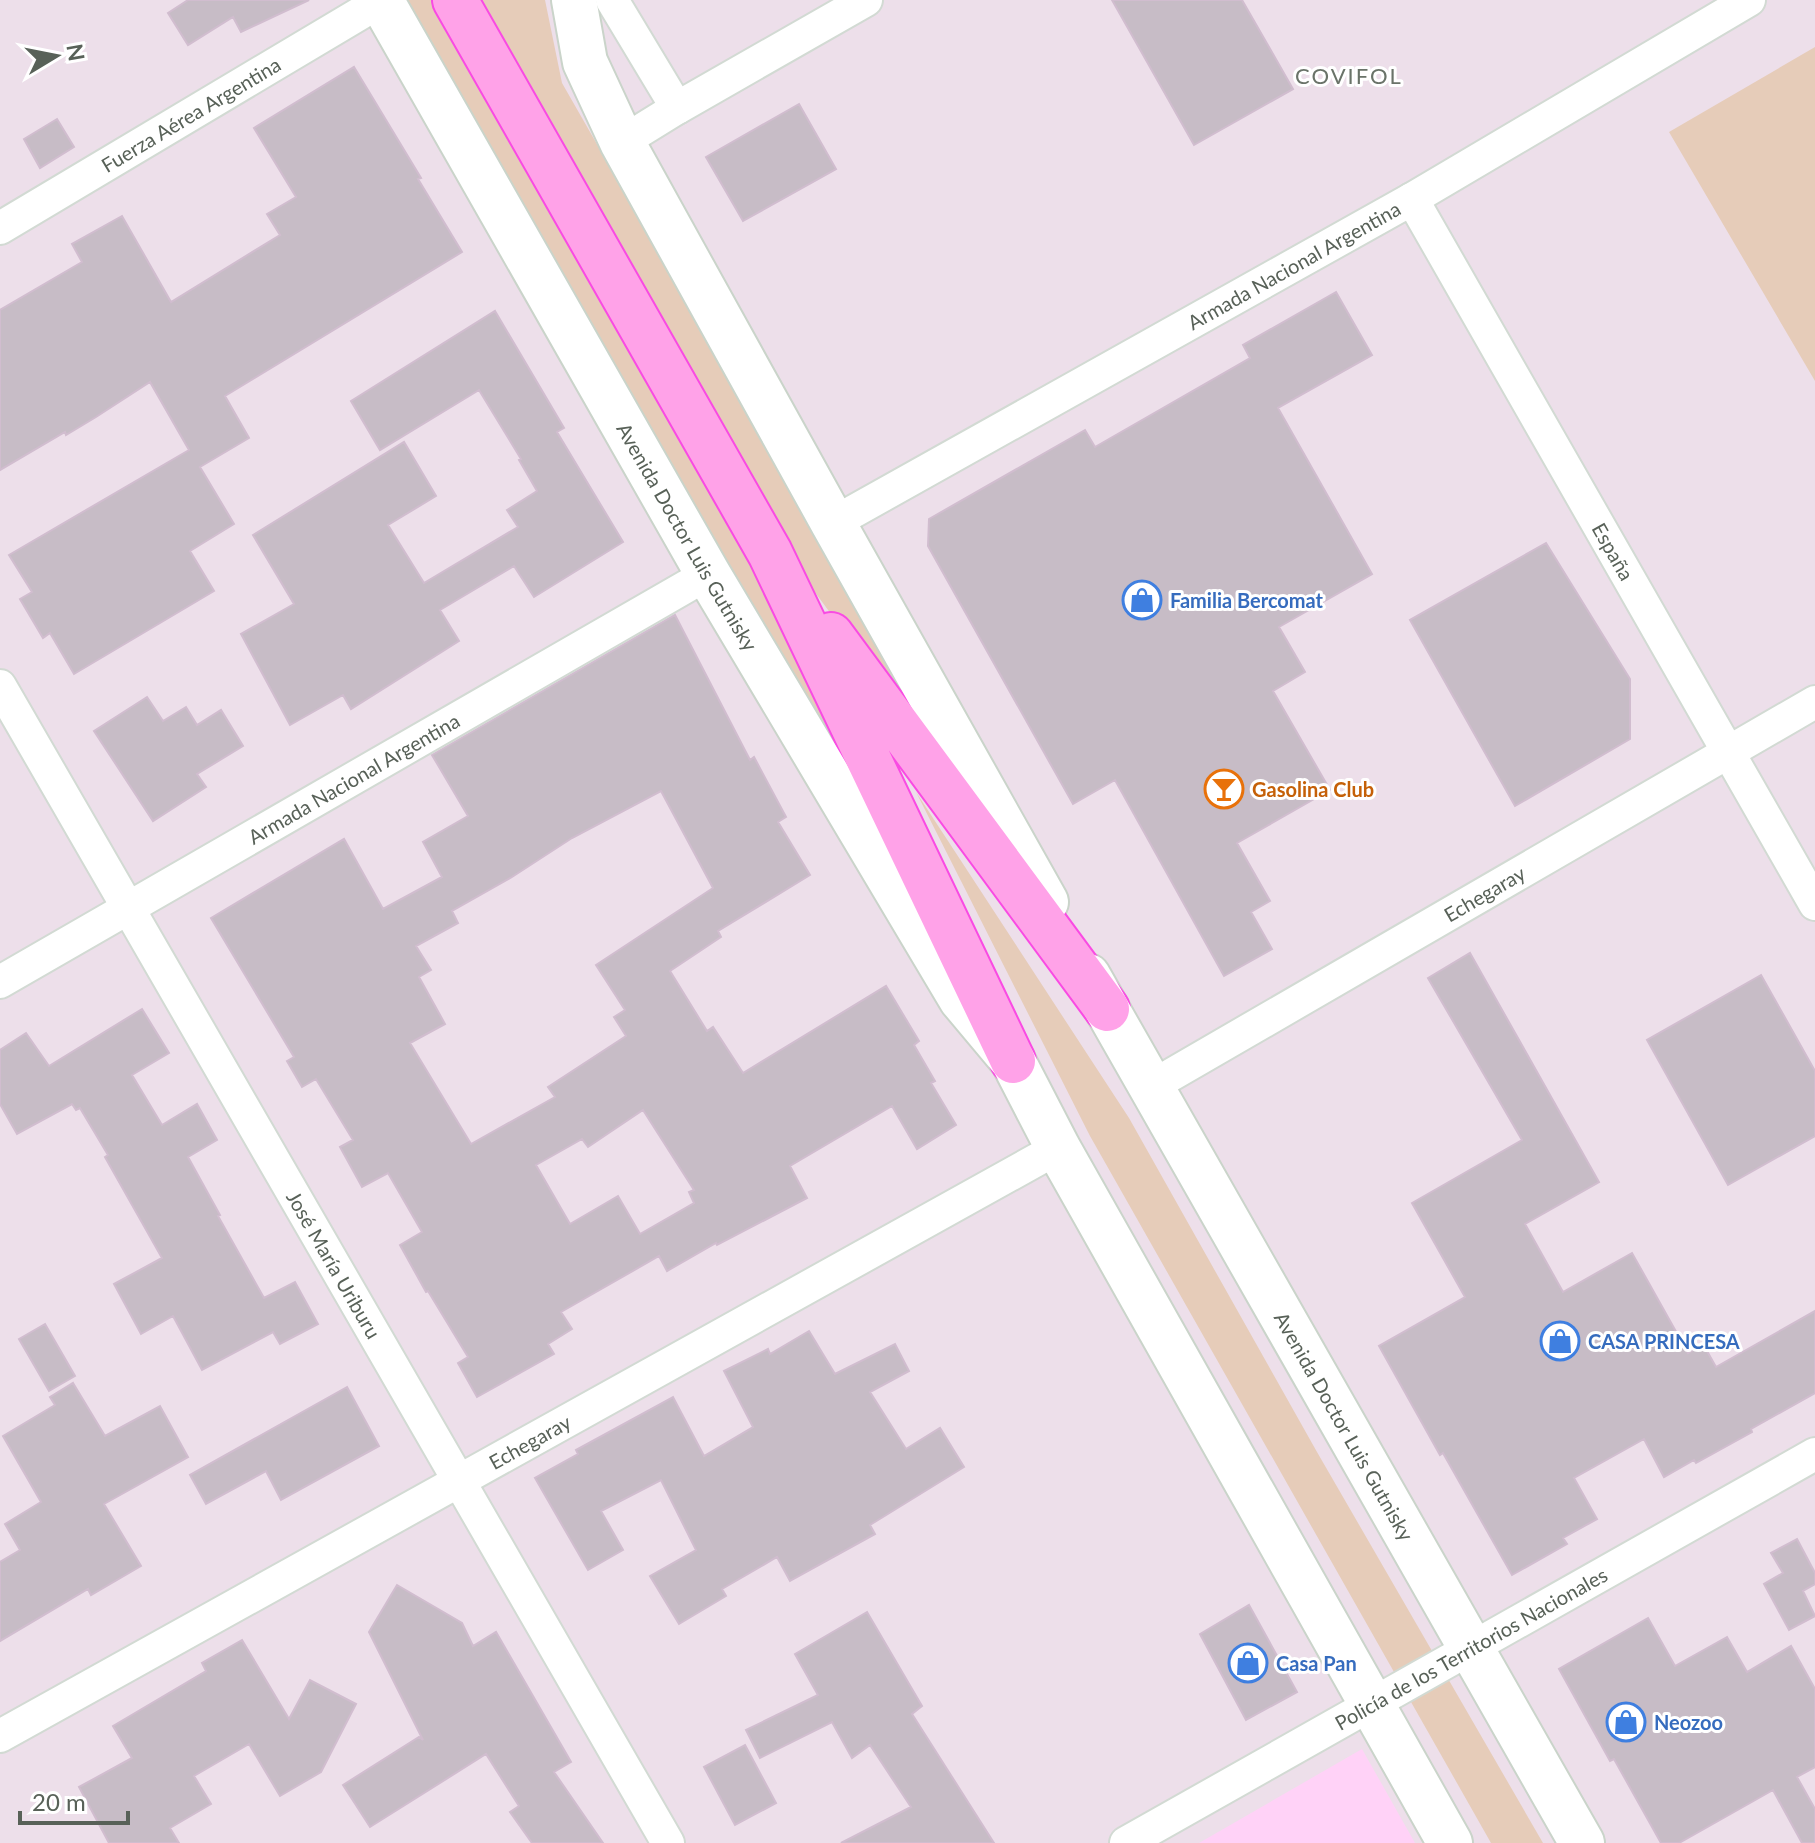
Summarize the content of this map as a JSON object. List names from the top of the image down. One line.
{"streets":{"main road":["Avenida Doctor Luis Gutnisky"],"street":["Fuerza Aérea Argentina","Armada Nacional Argentina","España","Echegaray","José María Uriburu","Policía de los Territorios Nacionales"]},"crossings":[["Fuerza Aérea Argentina","Avenida Doctor Luis Gutnisky"],["Armada Nacional Argentina","Avenida Doctor Luis Gutnisky"],["Armada Nacional Argentina","España"],["Armada Nacional Argentina","José María Uriburu"],["Avenida Doctor Luis Gutnisky","Echegaray"],["Avenida Doctor Luis Gutnisky","Policía de los Territorios Nacionales"],["España","Echegaray"],["Echegaray","José María Uriburu"]],"districts":["COVIFOL"],"places":{"shop":["Familia Bercomat","CASA PRINCESA","Casa Pan","Neozoo"],"bar":["Gasolina Club"]},"scale_bar":"20 m","north":"right"}
